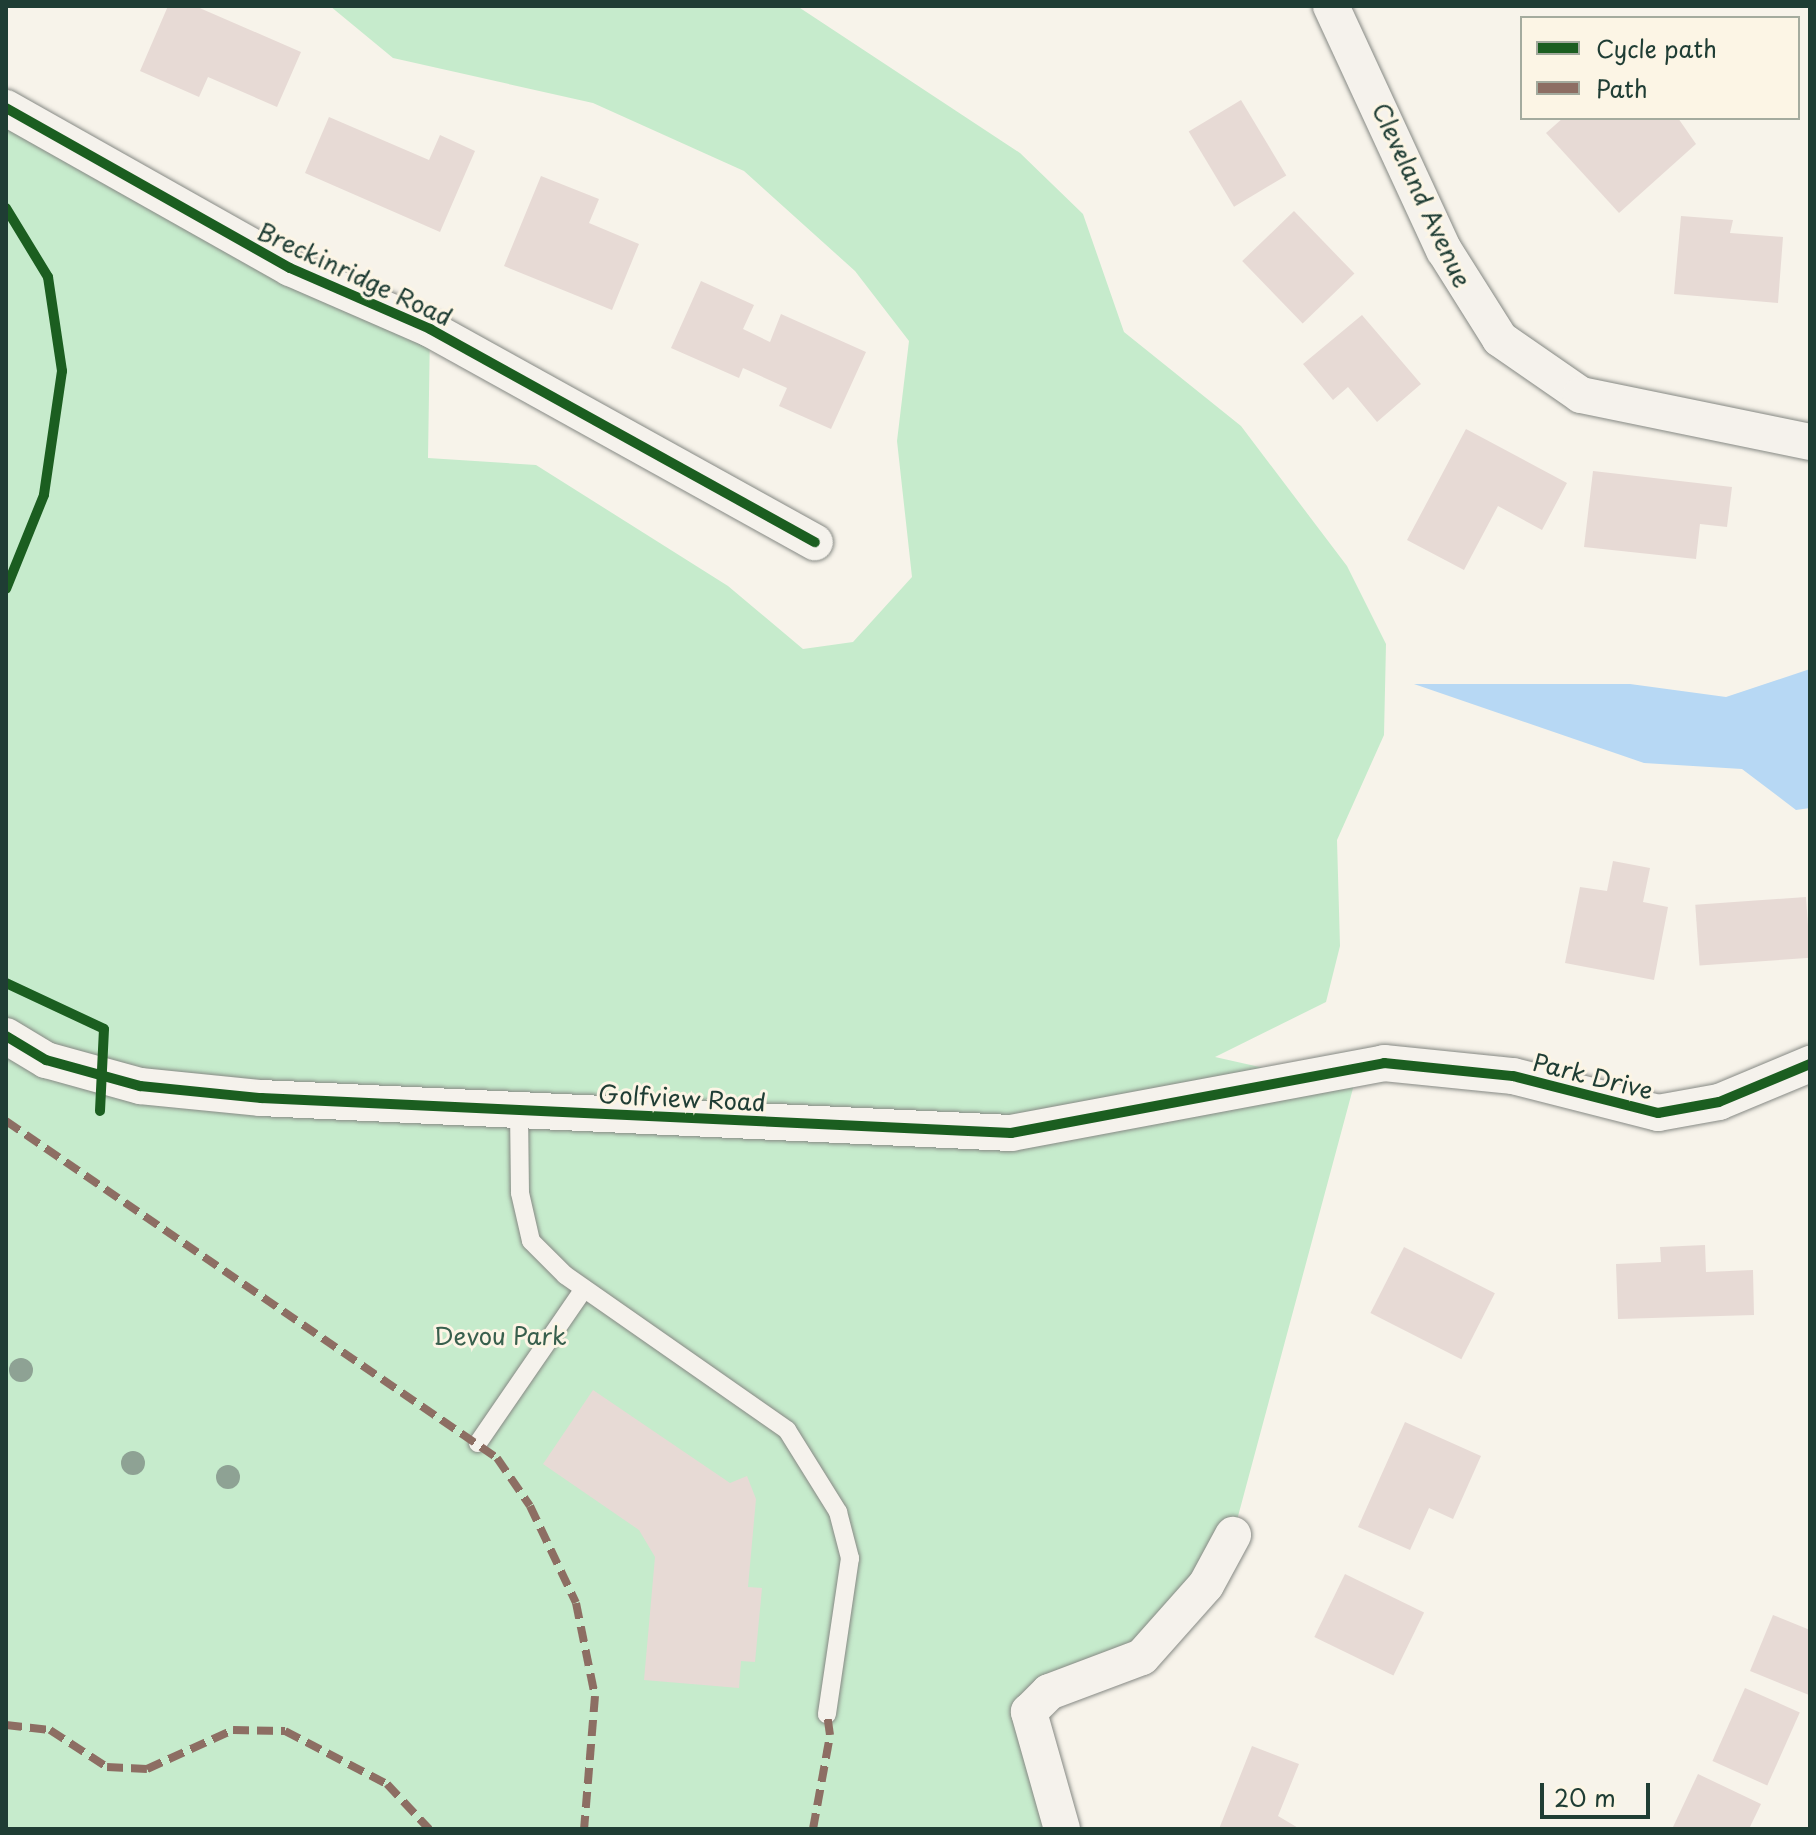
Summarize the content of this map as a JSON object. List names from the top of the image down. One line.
{"streets":{"street":["Cleveland Avenue","Breckinridge Road","Park Drive","Golfview Road"]},"crossings":[["Park Drive","Golfview Road"]],"parks":["Devou Park"],"legend":["Cycle path","Path"],"scale_bar":"20 m"}
